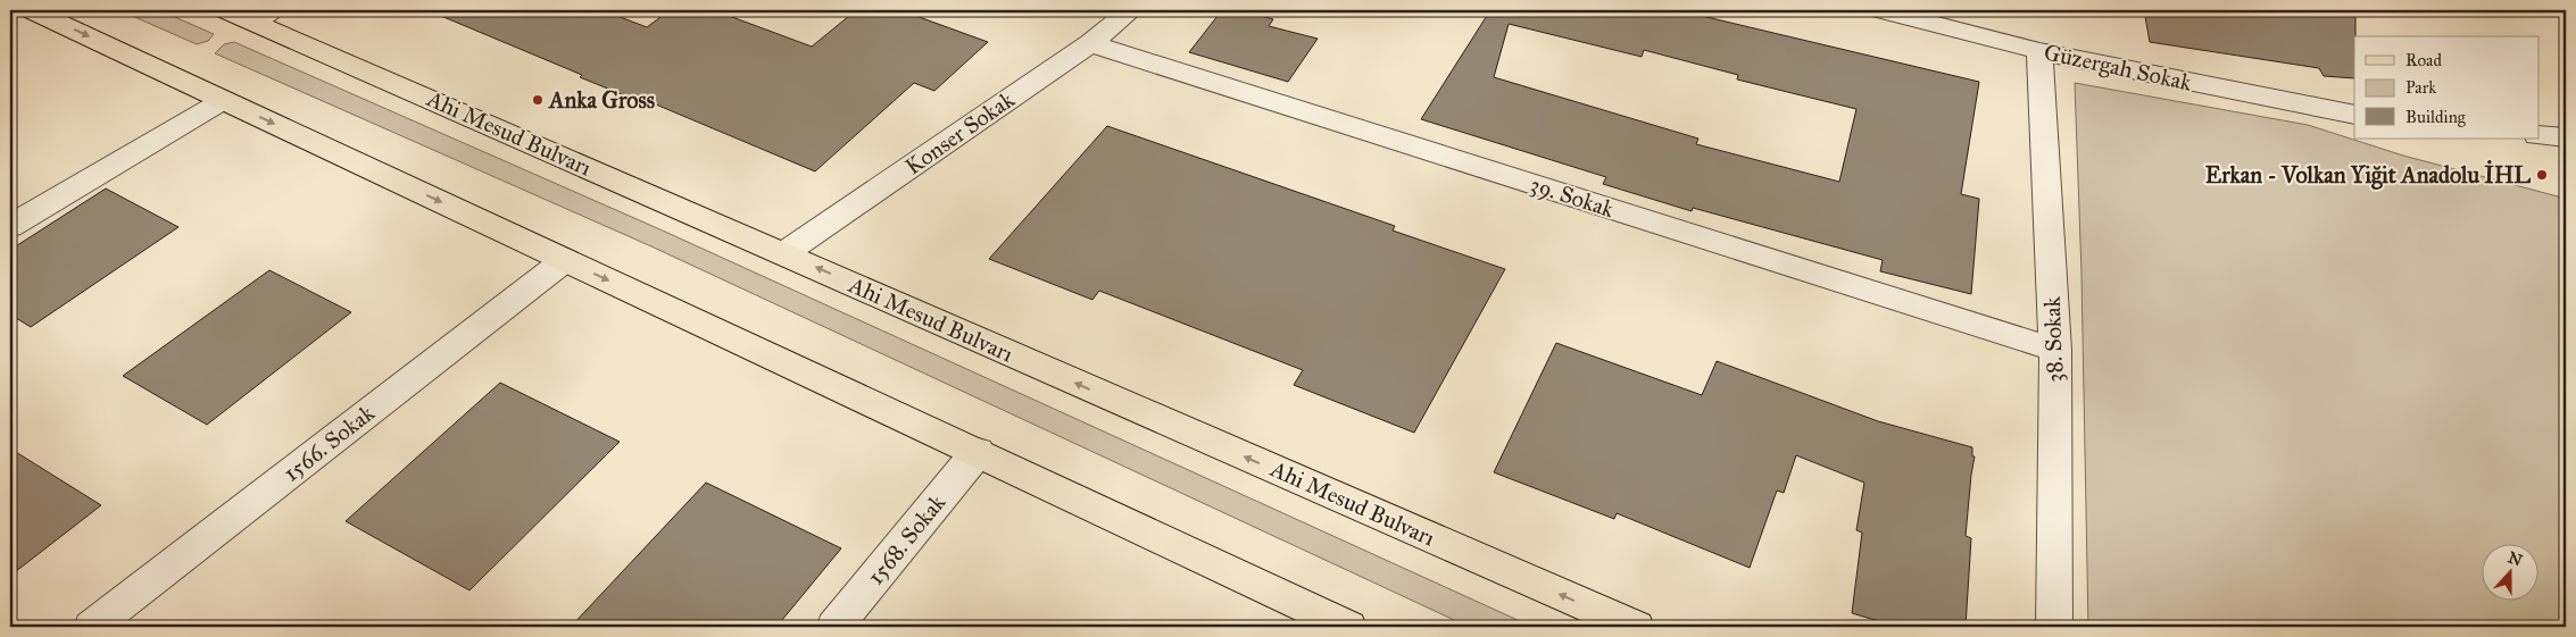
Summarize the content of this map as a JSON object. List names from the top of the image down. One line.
{"streets":{"main road":["Ahi Mesud Bulvarı"],"street":["Güzergah Sokak","Konser Sokak","39. Sokak","38. Sokak","1566. Sokak","1568. Sokak"]},"crossings":[["Güzergah Sokak","38. Sokak"],["Ahi Mesud Bulvarı","Konser Sokak"],["Konser Sokak","39. Sokak"],["39. Sokak","38. Sokak"]],"places":["Anka Gross","Erkan - Volkan Yiğit Anadolu İHL"],"legend":["Road","Park","Building"],"north":"top"}
